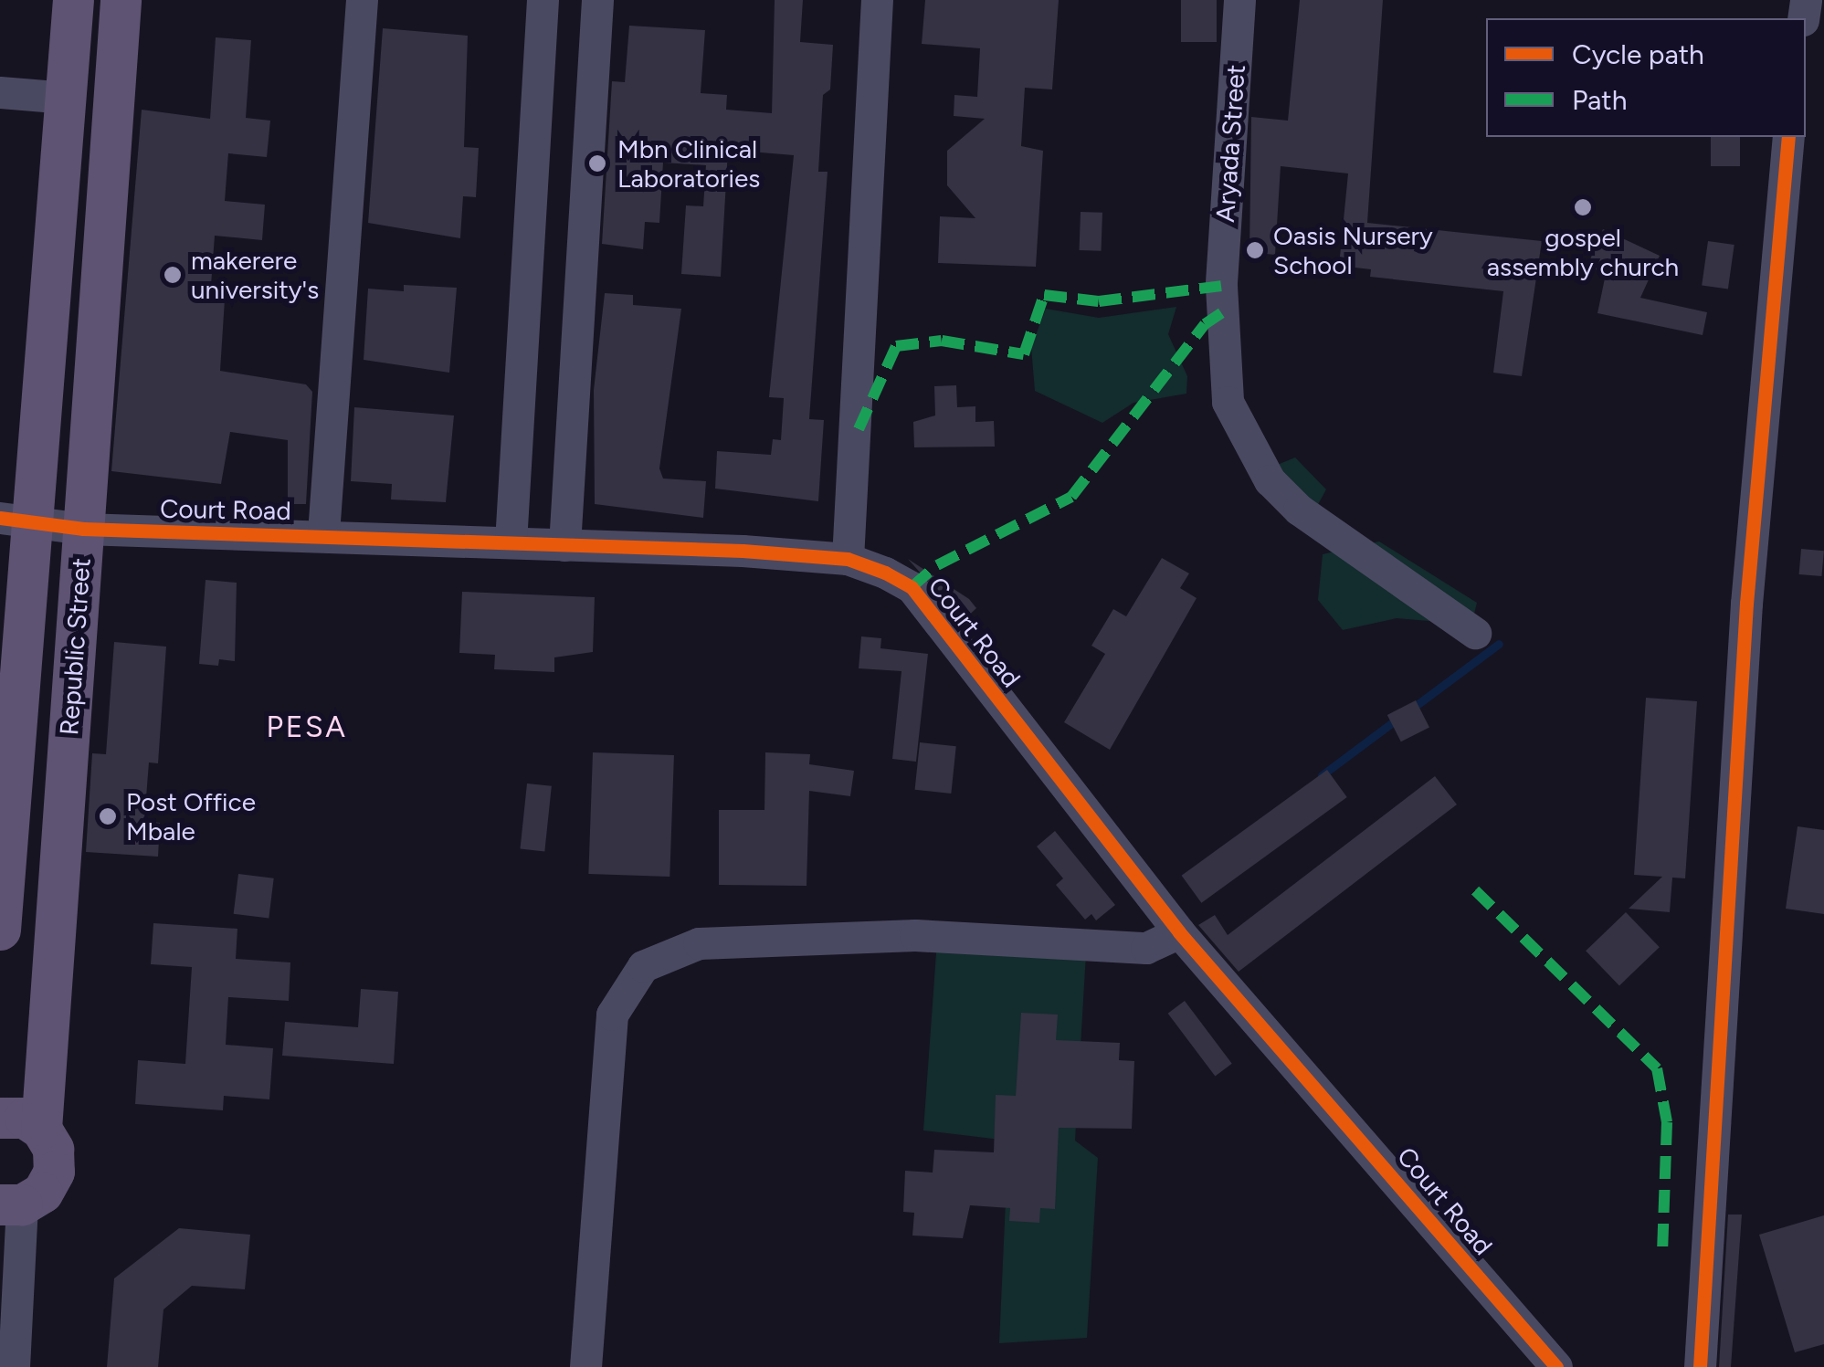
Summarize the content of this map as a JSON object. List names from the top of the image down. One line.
{"streets":{"main road":["Republic Street"],"street":["Aryada Street","Court Road"]},"crossings":[["Court Road","Republic Street"]],"districts":["PESA"],"places":["Mbn Clinical Laboratories","gospel assembly church","Oasis Nursery School","makerere university's","Post Office Mbale"],"legend":["Cycle path","Path"]}
